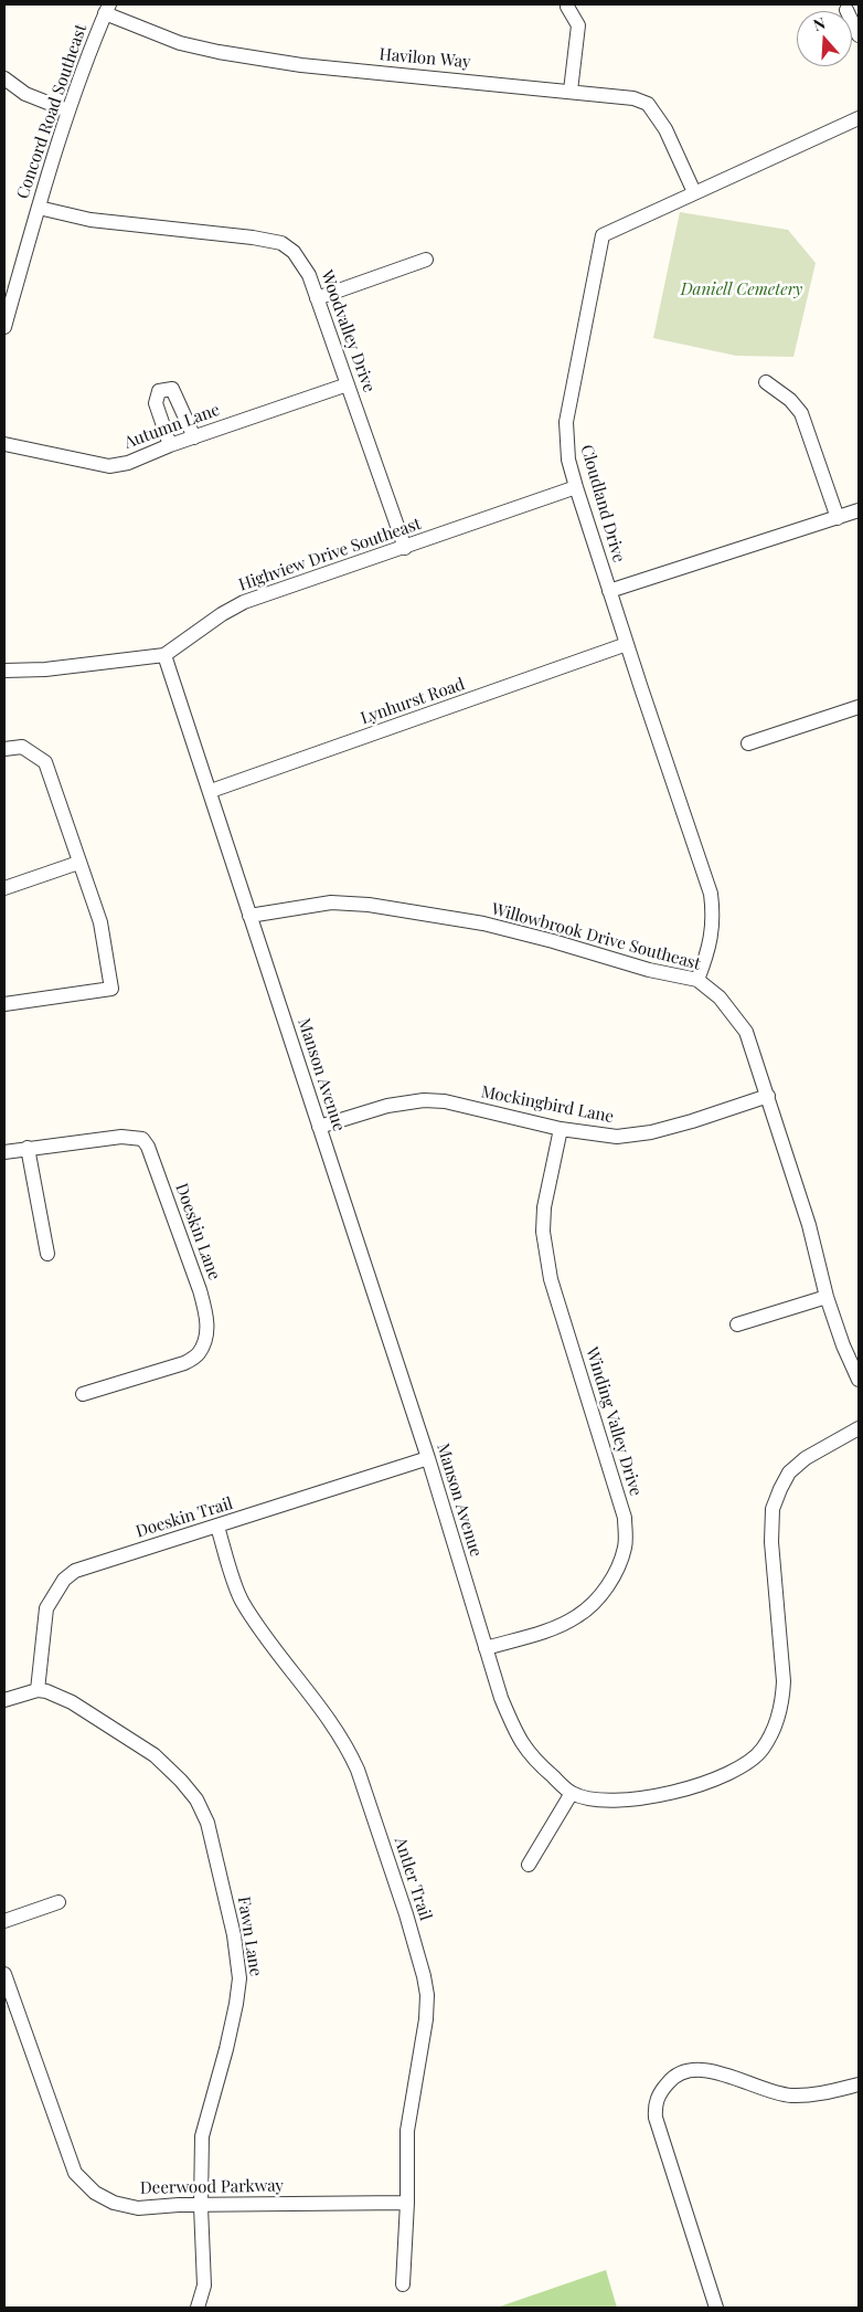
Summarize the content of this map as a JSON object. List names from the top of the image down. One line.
{"streets":{"street":["Havilon Way","Concord Road Southeast","Woodvalley Drive","Autumn Lane","Cloudland Drive","Highview Drive Southeast","Lynhurst Road","Willowbrook Drive Southeast","Manson Avenue","Mockingbird Lane","Doeskin Lane","Winding Valley Drive","Doeskin Trail","Antler Trail","Fawn Lane","Deerwood Parkway"]},"crossings":[["Havilon Way","Concord Road Southeast"],["Havilon Way","Cloudland Drive"],["Concord Road Southeast","Woodvalley Drive"],["Woodvalley Drive","Autumn Lane"],["Woodvalley Drive","Highview Drive Southeast"],["Cloudland Drive","Highview Drive Southeast"],["Cloudland Drive","Lynhurst Road"],["Cloudland Drive","Willowbrook Drive Southeast"],["Highview Drive Southeast","Manson Avenue"],["Lynhurst Road","Manson Avenue"],["Willowbrook Drive Southeast","Manson Avenue"],["Willowbrook Drive Southeast","Mockingbird Lane"],["Manson Avenue","Mockingbird Lane"],["Manson Avenue","Winding Valley Drive"],["Manson Avenue","Doeskin Trail"],["Mockingbird Lane","Winding Valley Drive"],["Doeskin Trail","Antler Trail"],["Doeskin Trail","Fawn Lane"],["Antler Trail","Deerwood Parkway"],["Fawn Lane","Deerwood Parkway"]],"parks":["Daniell Cemetery"],"north":"top"}
